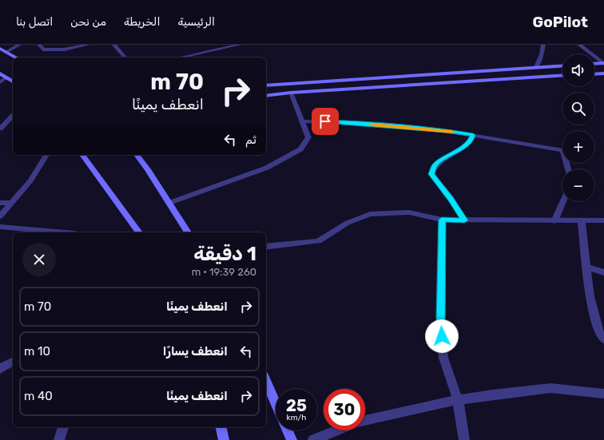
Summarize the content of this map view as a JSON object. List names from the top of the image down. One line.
{"page":{"header":"GoPilot","nav":["الرئيسية","الخريطة","من نحن","اتصل بنا"],"map_buttons":["+","−"],"turn":["70 m","انعطف يمينًا"],"then":"ثم","heading":["1 دقيقة","260 m · 19:39"],"list":[{"name":"انعطف يمينًا","value":"70 m"},{"name":"انعطف يسارًا","value":"10 m"},{"name":"انعطف يمينًا","value":"40 m"}],"speed":"25 km/h","limit":"30"}}
